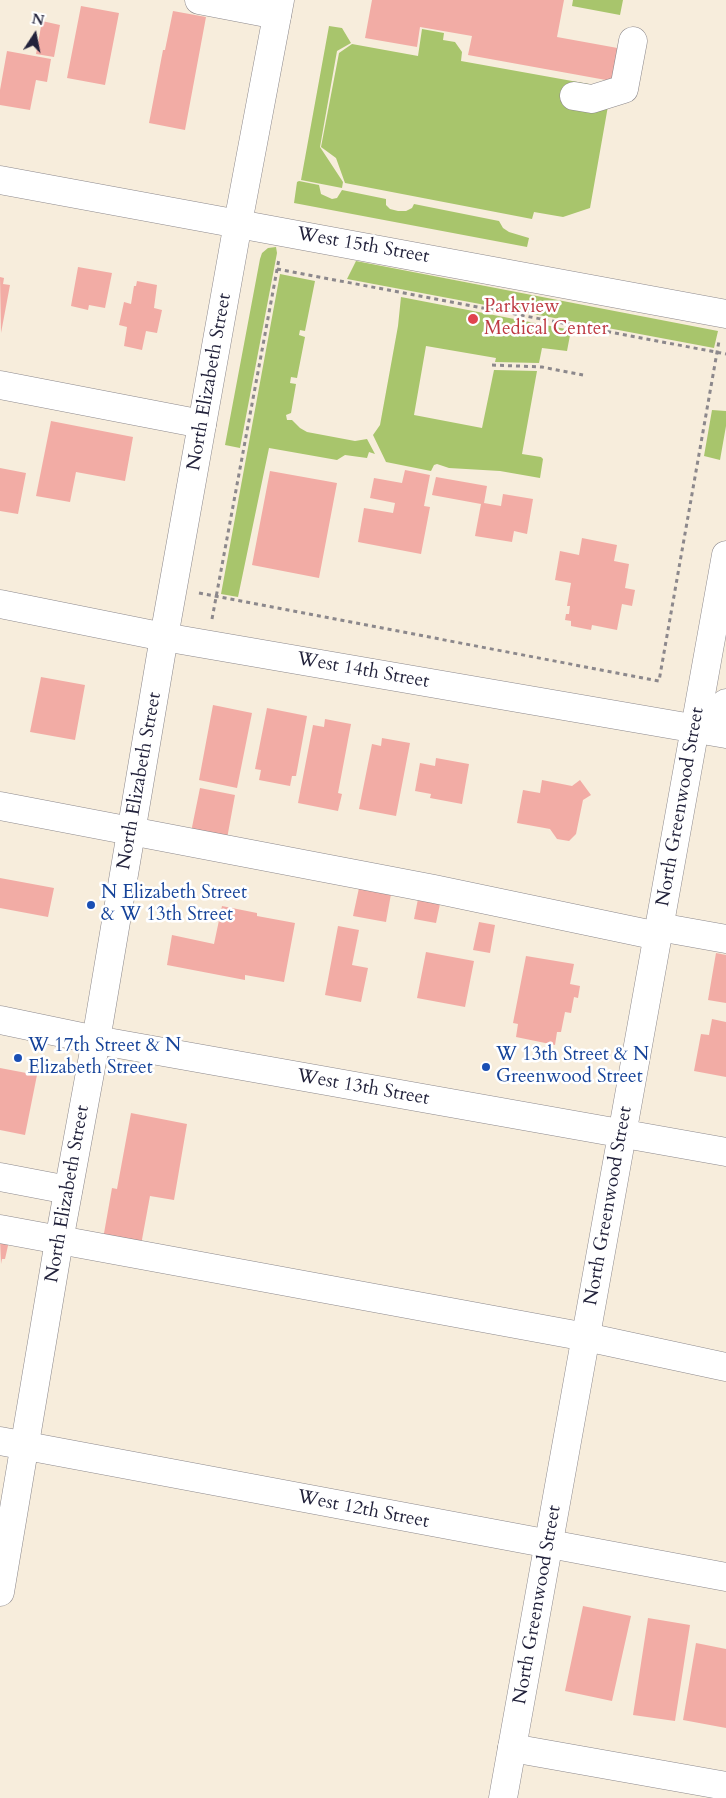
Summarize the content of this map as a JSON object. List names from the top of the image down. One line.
{"streets":{"main road":["West 15th Street","North Elizabeth Street","West 14th Street","North Greenwood Street","West 13th Street","West 12th Street"]},"crossings":[["West 15th Street","North Elizabeth Street"],["North Elizabeth Street","West 14th Street"],["North Elizabeth Street","West 13th Street"],["North Elizabeth Street","West 12th Street"],["West 14th Street","North Greenwood Street"],["North Greenwood Street","West 13th Street"],["North Greenwood Street","West 12th Street"]],"places":["Parkview Medical Center","N Elizabeth Street & W 13th Street","W 17th Street & N Elizabeth Street","W 13th Street & N Greenwood Street"],"north":"top"}
